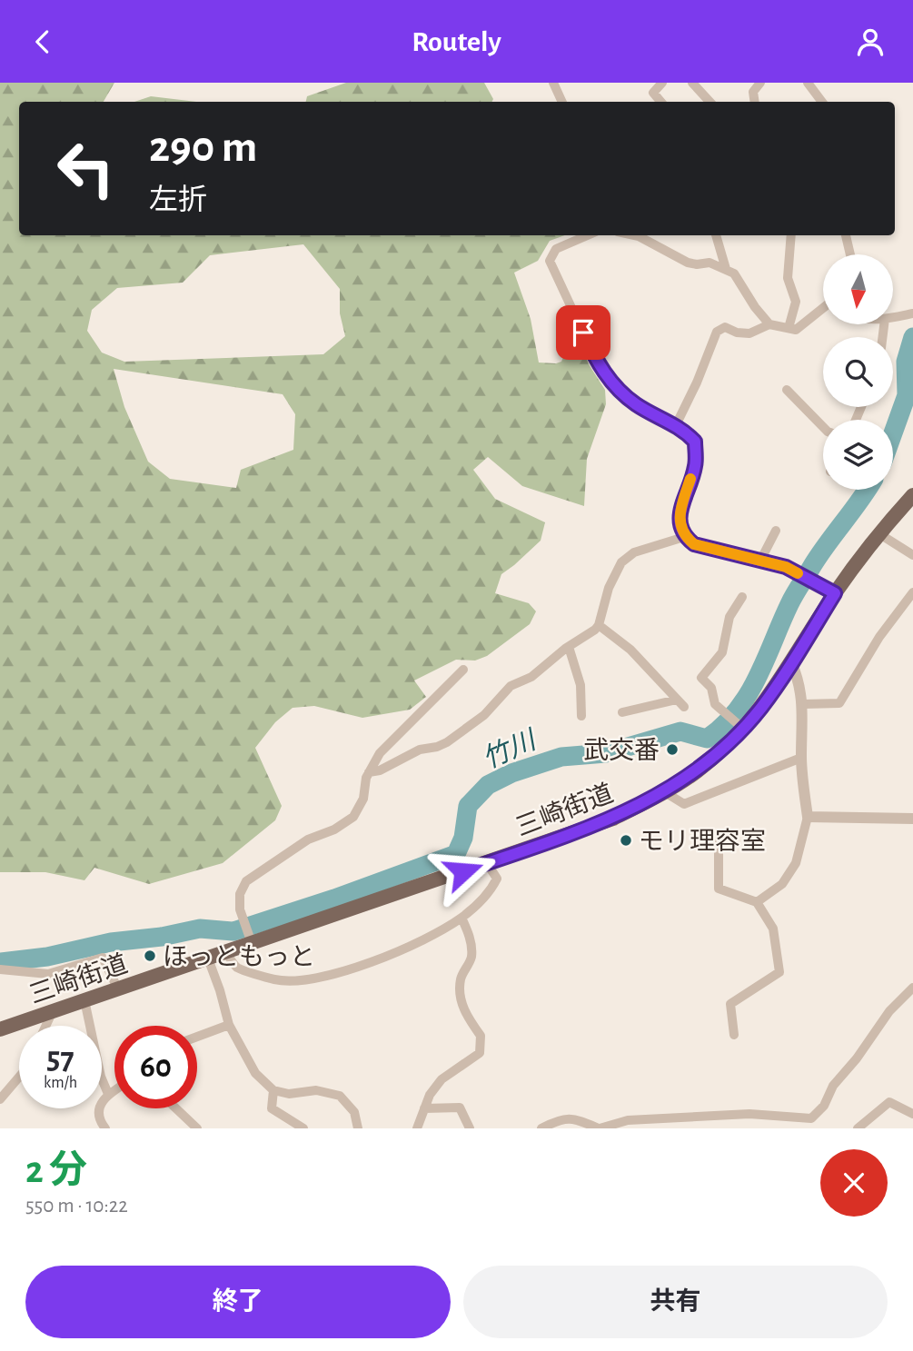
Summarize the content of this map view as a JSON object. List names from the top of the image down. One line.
{"streets":{"main road":["三崎街道"]},"water":["竹川"],"places":["武交番","モリ理容室","ほっともっと"],"north":"bottom","page":{"header":"Routely","turn":["290 m","左折"],"speed":"57 km/h","limit":"60","heading":["2 分","550 m · 10:22"],"buttons":["終了","共有"]}}
